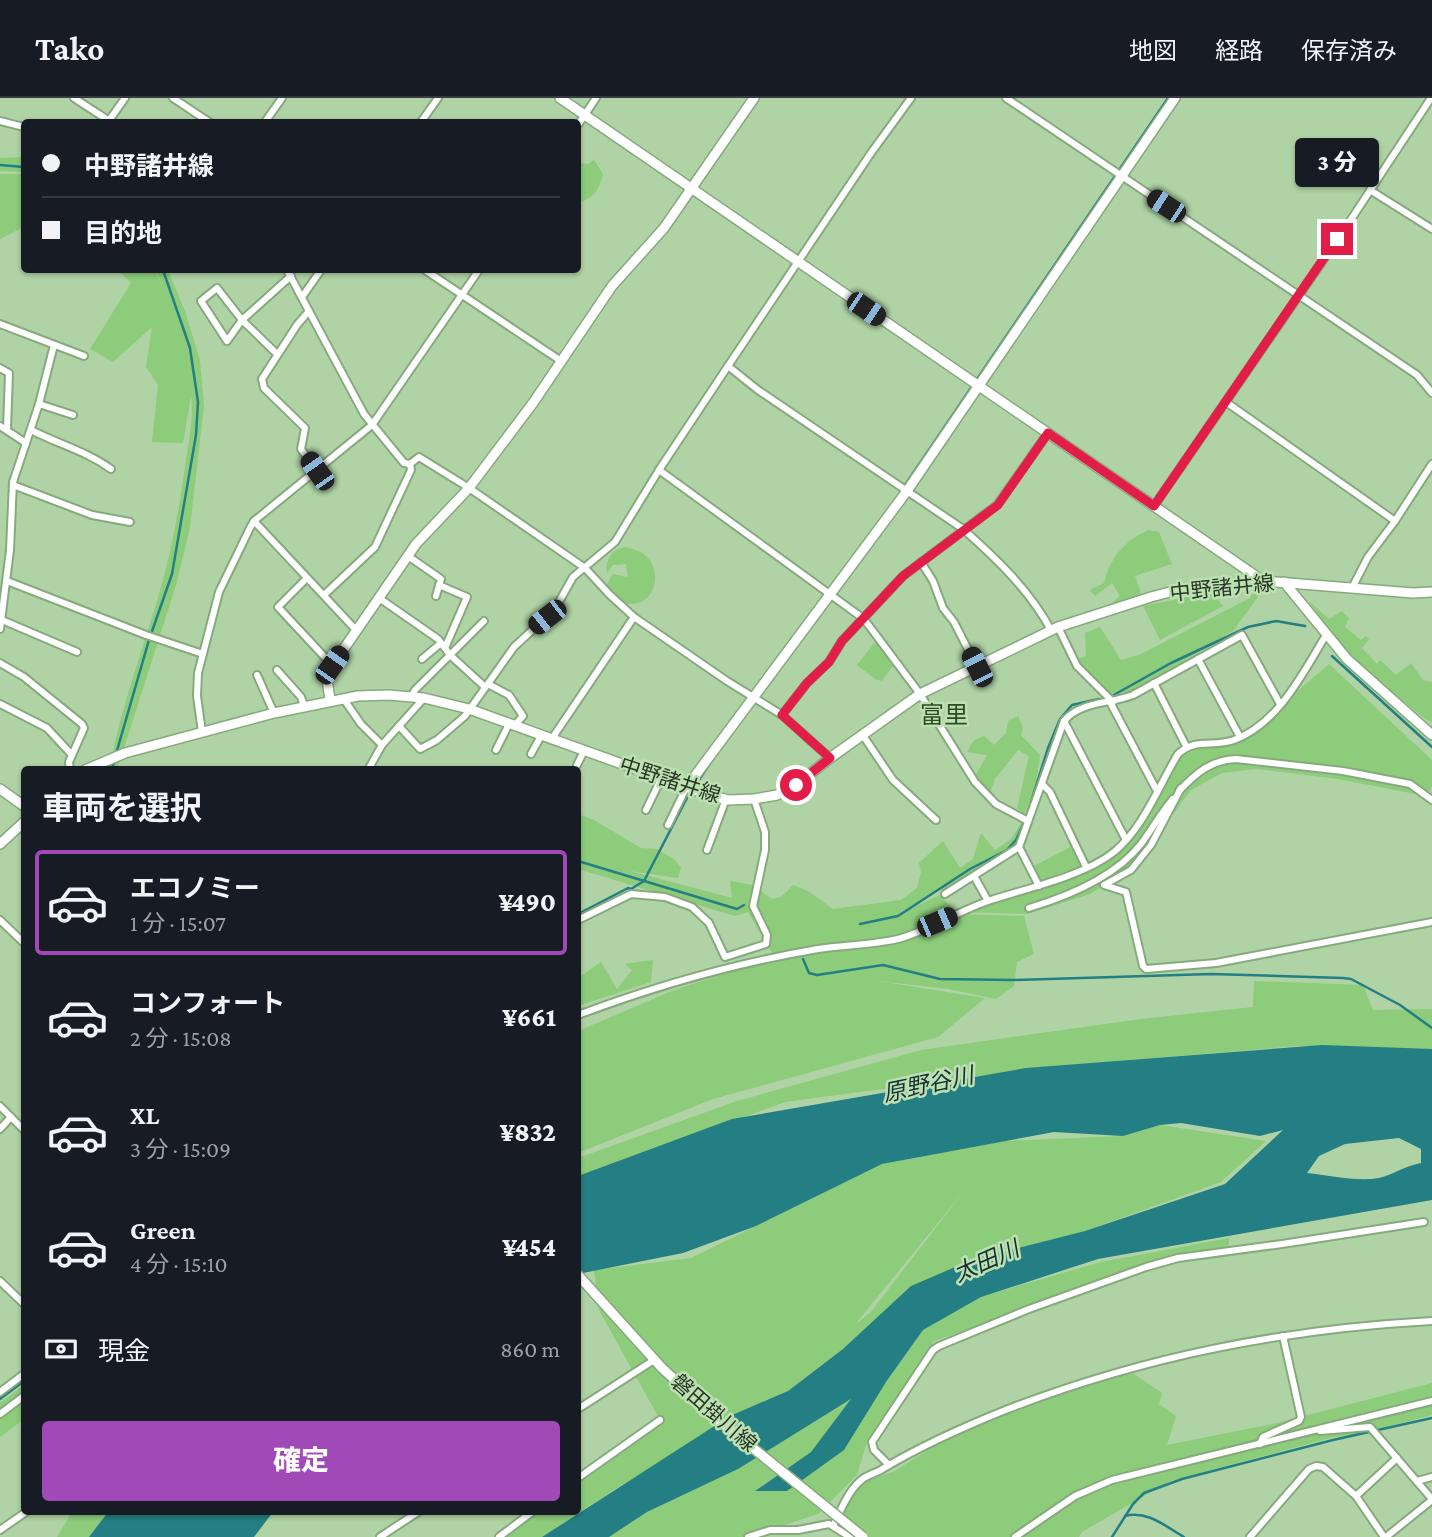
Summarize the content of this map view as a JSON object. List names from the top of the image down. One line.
{"streets":{"street":["中野諸井線","磐田掛川線"]},"districts":["富里"],"water":["原野谷川","太田川"],"page":{"header":"Tako","nav":["地図","経路","保存済み"],"banner":["中野諸井線","目的地"],"bubble":"3 分","heading":"車両を選択","list":[{"name":"エコノミー","note":"1 分 · 15:07","value":"¥490"},{"name":"コンフォート","note":"2 分 · 15:08","value":"¥661"},{"name":"XL","note":"3 分 · 15:09","value":"¥832"},{"name":"Green","note":"4 分 · 15:10","value":"¥454"}],"pay":["現金","860 m"],"buttons":"確定"}}
